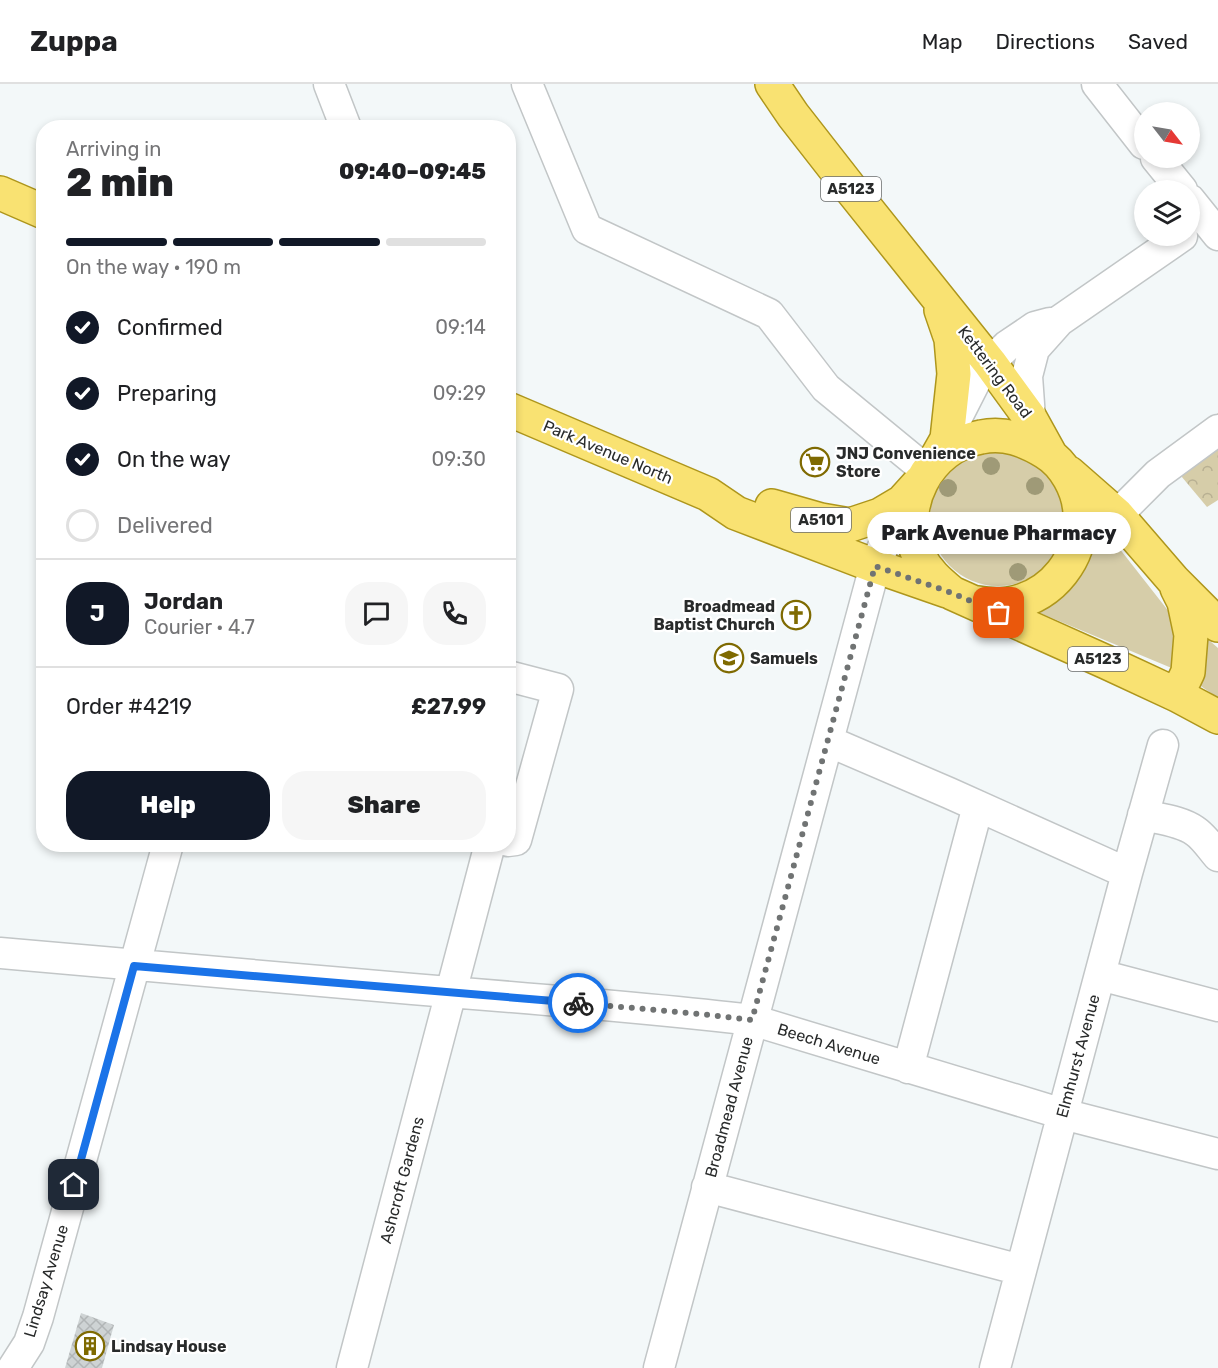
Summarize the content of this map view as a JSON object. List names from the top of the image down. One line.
{"streets":{"main road":["A5123","Kettering Road","Park Avenue North","A5101"],"street":["Beech Avenue","Elmhurst Avenue","Broadmead Avenue","Ashcroft Gardens","Lindsay Avenue"]},"crossings":[["A5123","Kettering Road"],["A5123","Park Avenue North"],["A5123","Broadmead Avenue"],["Kettering Road","Park Avenue North"],["Kettering Road","Broadmead Avenue"],["Park Avenue North","Broadmead Avenue"],["Beech Avenue","Elmhurst Avenue"],["Beech Avenue","Broadmead Avenue"],["Beech Avenue","Ashcroft Gardens"],["Beech Avenue","Lindsay Avenue"]],"places":{"supermarket":["JNJ Convenience Store"],"other":["Park Avenue Pharmacy"],"church":["Broadmead Baptist Church"],"school or university":["Samuels"],"building":["Lindsay House"]},"north":"bottom right","page":{"header":"Zuppa","nav":["Map","Directions","Saved"],"heading":["2 min","Arriving in","09:40–09:45"],"panel":["Jordan","Courier · 4.7","Order #4219","£27.99"],"bar":"On the way · 190 m","list":[["Confirmed","09:14"],["Preparing","09:29"],["On the way","09:30"],"Delivered"],"bubble":"Park Avenue Pharmacy","round":"J","buttons":["Help","Share"]}}
